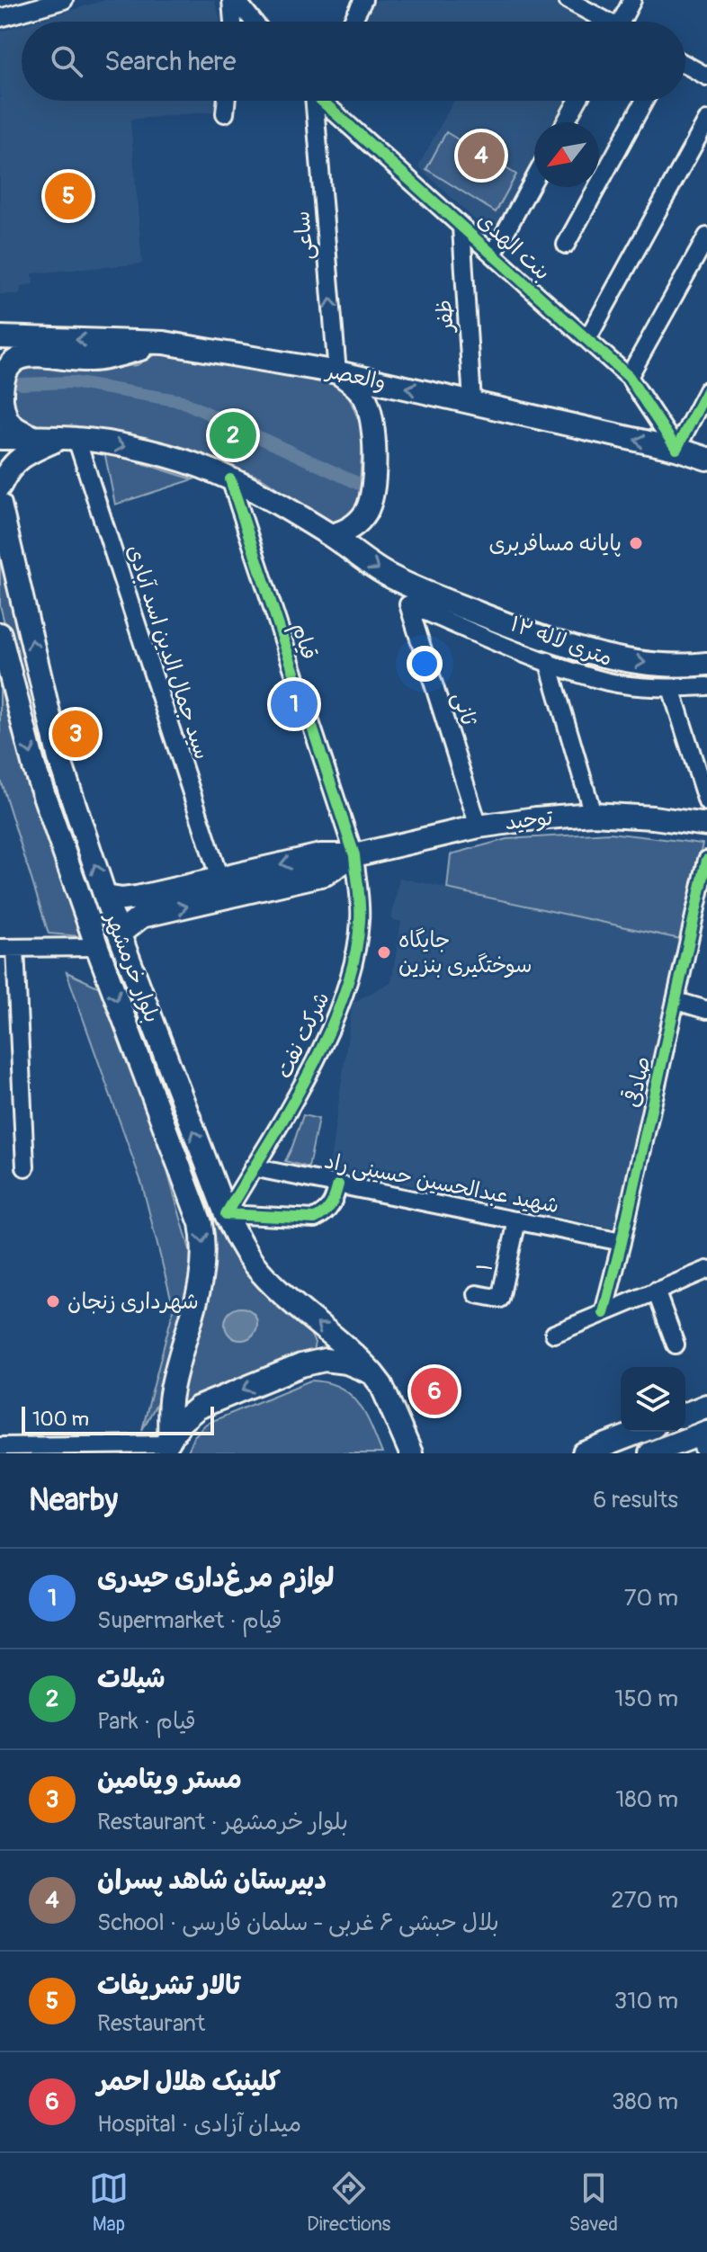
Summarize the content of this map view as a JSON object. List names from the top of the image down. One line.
{"streets":{"main road":["والعصر","توحید","بلوار خرمشهر"],"street":["ساعی","بنت الهدی","ظفر","قیام","۱۲ متری لاله","سید جمال الدین اسد آبادی","ثانی","شرکت نفت","صادقی","شهید عبدالحسین حسینی راد","۱"]},"crossings":[["ساعی","والعصر"],["بنت الهدی","ظفر"],["بنت الهدی","والعصر"],["ظفر","والعصر"],["قیام","توحید"],["قیام","شرکت نفت"],["۱۲ متری لاله","ثانی"],["سید جمال الدین اسد آبادی","توحید"],["ثانی","توحید"],["توحید","بلوار خرمشهر"],["توحید","شرکت نفت"],["بلوار خرمشهر","شرکت نفت"],["شرکت نفت","شهید عبدالحسین حسینی راد"],["صادقی","شهید عبدالحسین حسینی راد"],["شهید عبدالحسین حسینی راد","۱"]],"one_way":["ساعی"],"places":["پایانه مسافربری","جایگاه سوختگیرى بنزین","شهرداری زنجان"],"scale_bar":"100 m","north":"bottom left","page":{"search":"Search here","pins":["4","5","2","1","3","6"],"scale":"100 m","heading":["Nearby","6 results"],"list":[{"mark":"1","name":"لوازم مرغ‌داری حیدری","note":"Supermarket · قیام","value":"70 m"},{"mark":"2","name":"شیلات","note":"Park · قیام","value":"150 m"},{"mark":"3","name":"مستر ویتامین","note":"Restaurant · بلوار خرمشهر","value":"180 m"},{"mark":"4","name":"دبیرستان شاهد پسران","note":"School · بلال حبشی ۶ غربی - سلمان فارسی","value":"270 m"},{"mark":"5","name":"تالار تشریفات","note":"Restaurant","value":"310 m"},{"mark":"6","name":"کلینیک هلال احمر","note":"Hospital · میدان آزادی","value":"380 m"}],"nav":["Map","Directions","Saved"]}}
